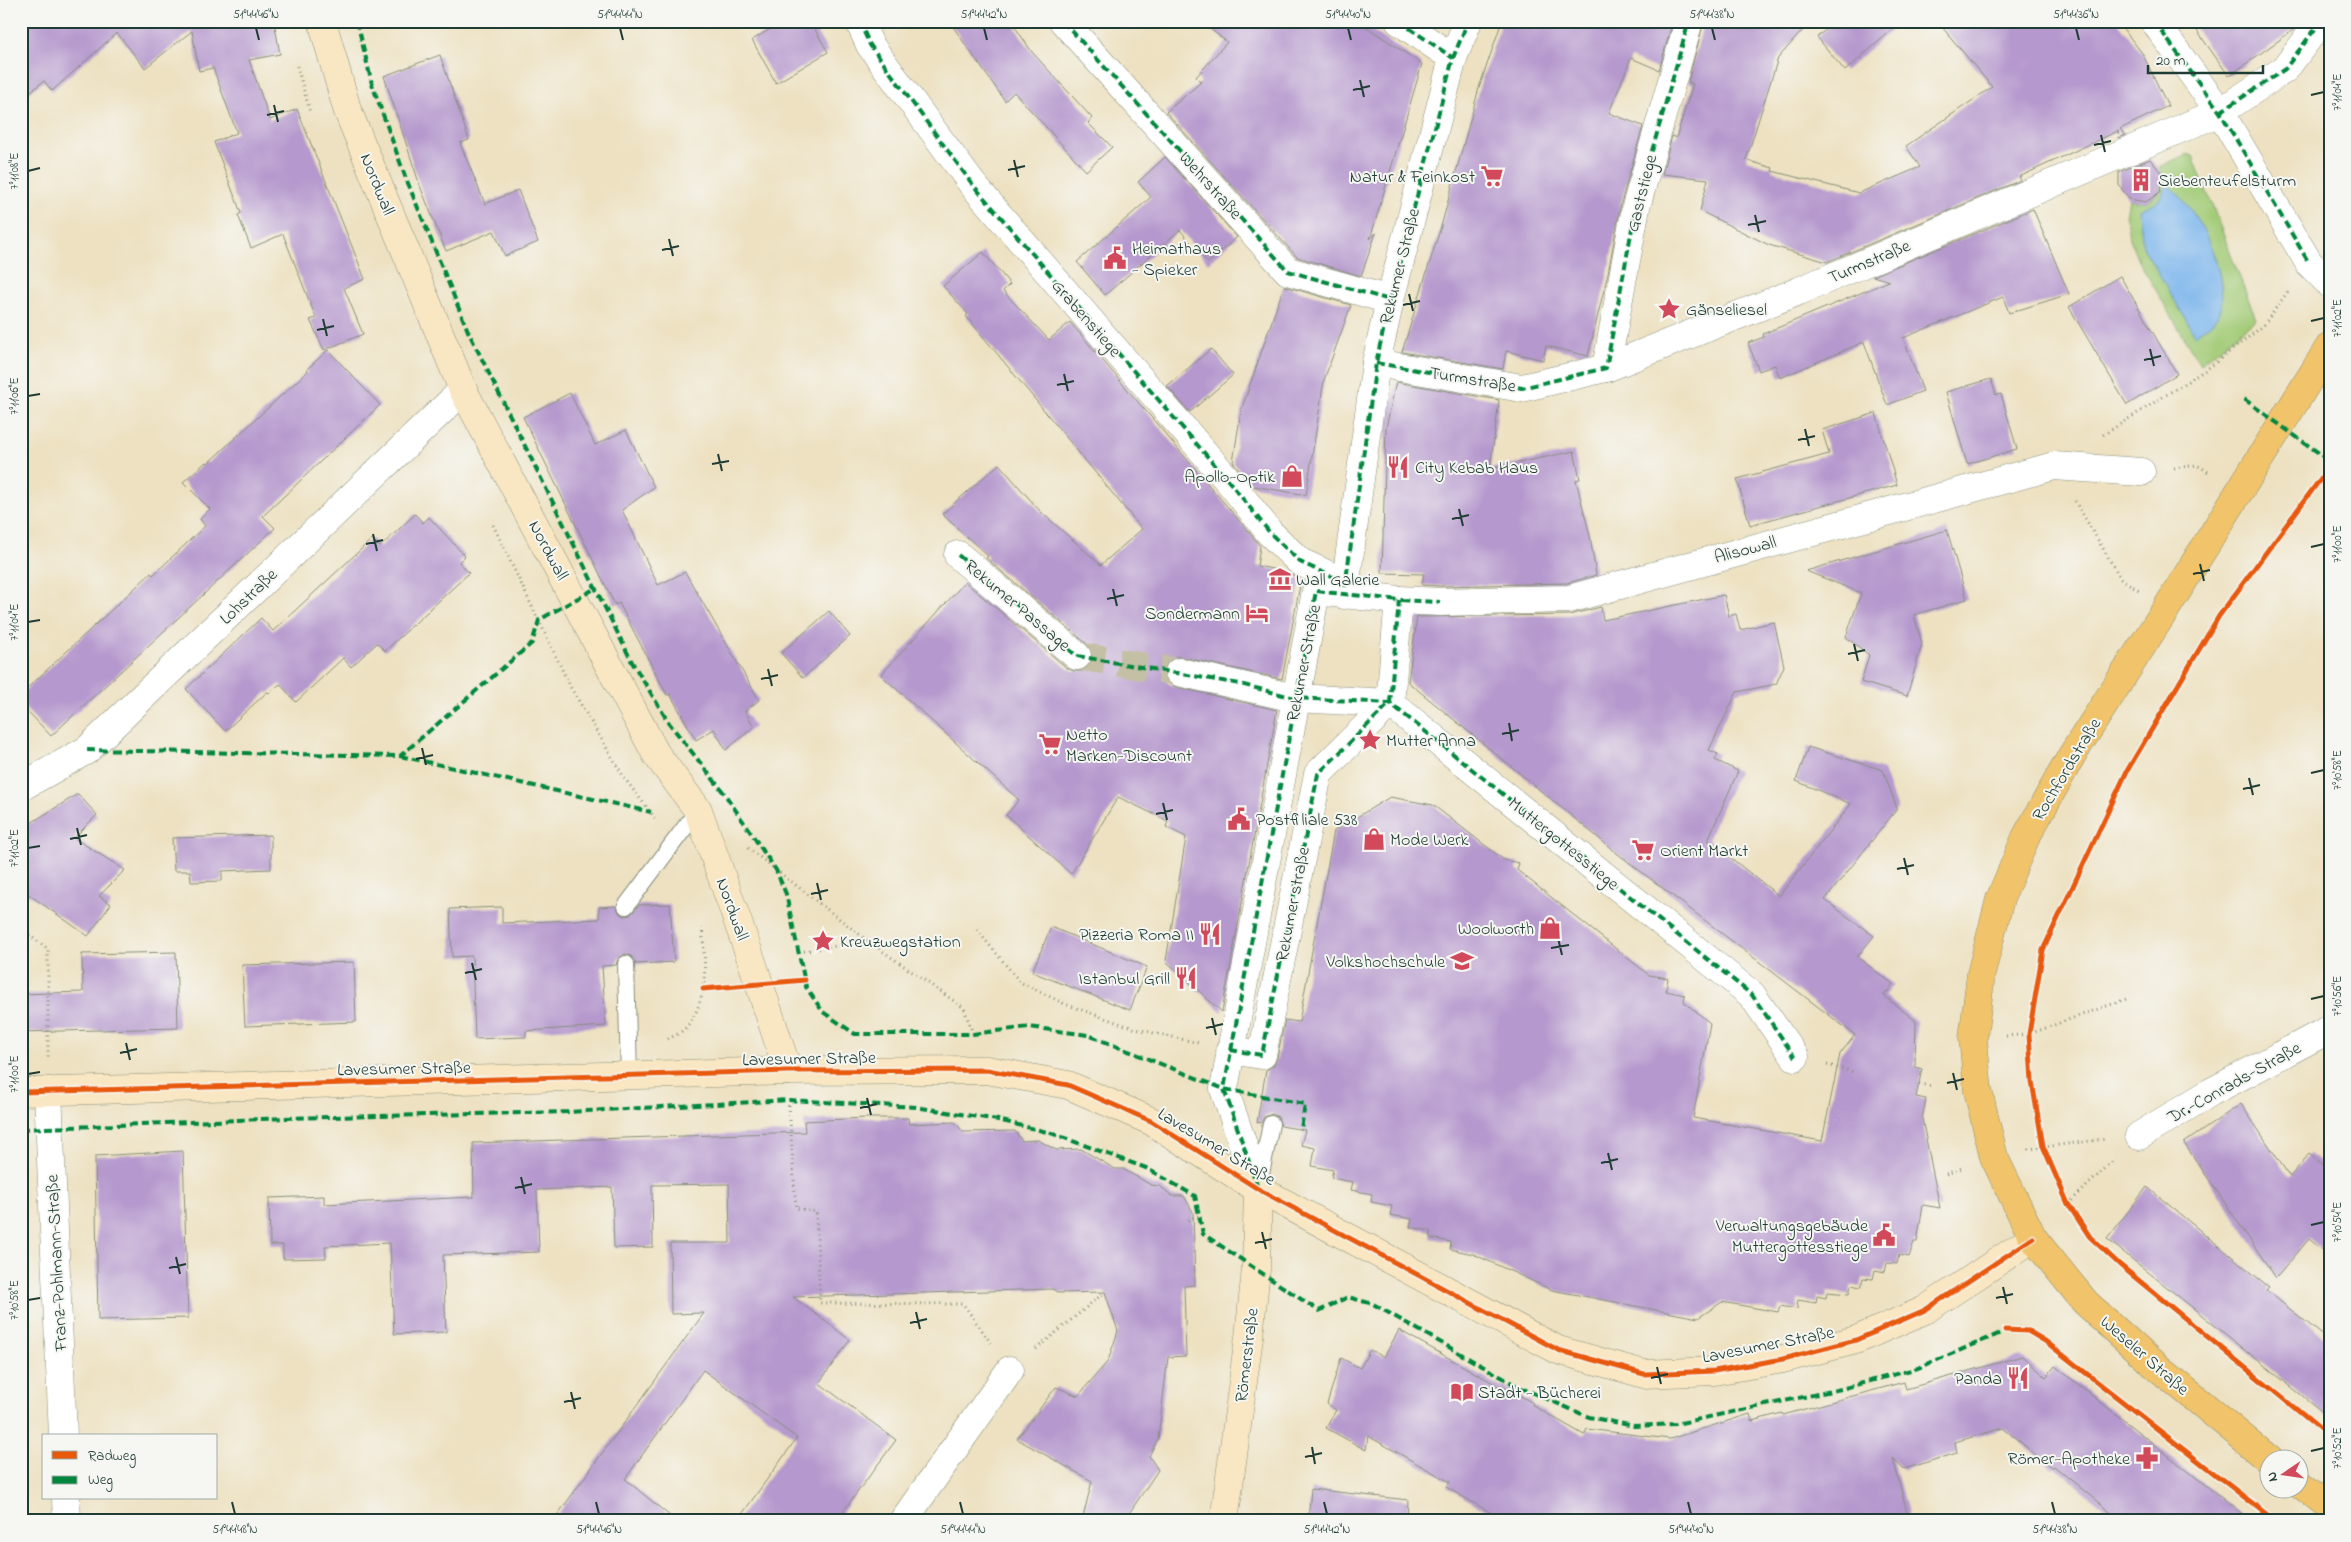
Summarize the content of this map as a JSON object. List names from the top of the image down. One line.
{"streets":{"main road":["Rochfordstraße","Weseler Straße"],"street":["Nordwall","Wehrstraße","Gaststiege","Turmstraße","Rekumer Straße","Grabenstiege","Alisowall","Lohstraße","Rekumer Passage","Muttergottesstiege","Rekumer straße","Lavesumer Straße","Dr.-Conrads-Straße","Franz-Pohlmann-Straße","Römerstraße"]},"crossings":[["Nordwall","Lohstraße"],["Nordwall","Lavesumer Straße"],["Wehrstraße","Rekumer Straße"],["Gaststiege","Turmstraße"],["Turmstraße","Rekumer Straße"],["Rekumer Straße","Grabenstiege"],["Rekumer Straße","Alisowall"],["Rekumer Straße","Rekumer straße"],["Rekumer Straße","Lavesumer Straße"],["Rekumer Straße","Römerstraße"],["Grabenstiege","Alisowall"],["Rochfordstraße","Lavesumer Straße"],["Rochfordstraße","Weseler Straße"],["Muttergottesstiege","Rekumer straße"],["Lavesumer Straße","Franz-Pohlmann-Straße"],["Lavesumer Straße","Römerstraße"],["Lavesumer Straße","Weseler Straße"]],"places":{"supermarket":["Natur & Feinkost","Netto Marken-Discount","Orient Markt"],"building":["Siebenteufelsturm"],"public building":["Heimathaus - Spieker","Postfiliale 538","Verwaltungsgebäude Muttergottesstiege"],"place":["Gänseliesel","Mutter Anna","Kreuzwegstation"],"restaurant":["City Kebab Haus","Pizzeria Roma II","Istanbul Grill","Panda"],"shop":["Apollo-Optik","Mode Werk","Woolworth"],"museum":["Wall Galerie"],"hotel":["Sondermann"],"school or university":["Volkshochschule"],"library":["Stadt - Bücherei"],"pharmacy":["Römer-Apotheke"]},"legend":["Radweg","Weg"],"scale_bar":"20 m","north":"left","coordinates":["51°44'46\"N","51°44'44\"N","51°44'42\"N","51°44'40\"N","51°44'38\"N","51°44'36\"N","7°11'04\"E","7°11'08\"E","7°11'02\"E","7°11'06\"E","7°11'00\"E","7°10'58\"E","7°10'56\"E","7°10'54\"E","7°10'52\"E","51°44'48\"N"]}
